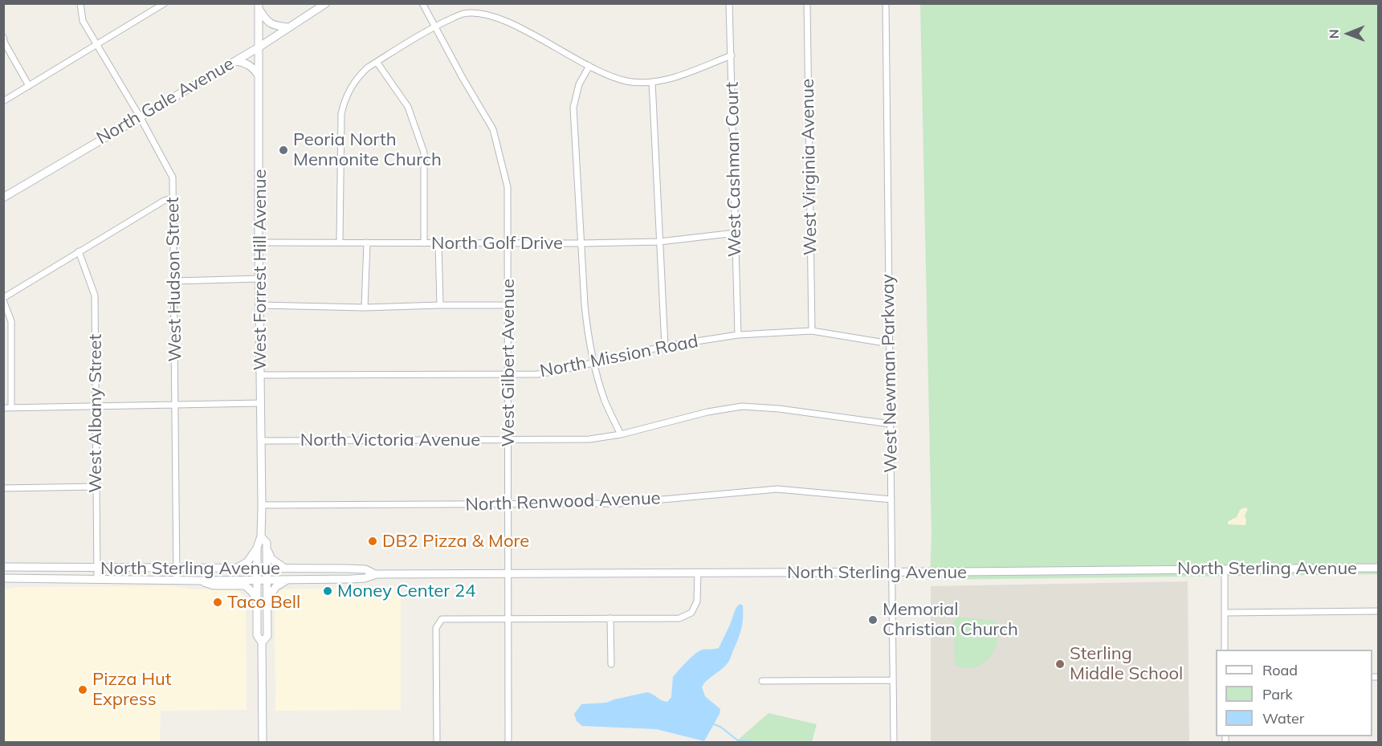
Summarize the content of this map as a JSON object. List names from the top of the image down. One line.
{"streets":{"main road":["North Gale Avenue","West Forrest Hill Avenue","North Sterling Avenue"],"street":["West Virginia Avenue","West Cashman Court","North Golf Drive","West Hudson Street","North Mission Road","West Gilbert Avenue","West Newman Parkway","West Albany Street","North Victoria Avenue","North Renwood Avenue"]},"crossings":[["North Gale Avenue","West Forrest Hill Avenue"],["North Gale Avenue","West Hudson Street"],["West Virginia Avenue","North Mission Road"],["West Cashman Court","North Golf Drive"],["West Cashman Court","North Mission Road"],["North Golf Drive","West Forrest Hill Avenue"],["North Golf Drive","West Gilbert Avenue"],["West Forrest Hill Avenue","North Mission Road"],["West Forrest Hill Avenue","North Victoria Avenue"],["West Forrest Hill Avenue","North Renwood Avenue"],["West Forrest Hill Avenue","North Sterling Avenue"],["West Hudson Street","North Sterling Avenue"],["North Mission Road","West Gilbert Avenue"],["North Mission Road","West Newman Parkway"],["West Gilbert Avenue","North Victoria Avenue"],["West Gilbert Avenue","North Renwood Avenue"],["West Gilbert Avenue","North Sterling Avenue"],["West Newman Parkway","North Victoria Avenue"],["West Newman Parkway","North Renwood Avenue"],["West Newman Parkway","North Sterling Avenue"],["West Albany Street","North Sterling Avenue"]],"places":["Peoria North Mennonite Church","DB2 Pizza & More","Money Center 24","Taco Bell","Memorial Christian Church","Sterling Middle School","Pizza Hut Express"],"legend":["Road","Park","Water"],"north":"left"}
